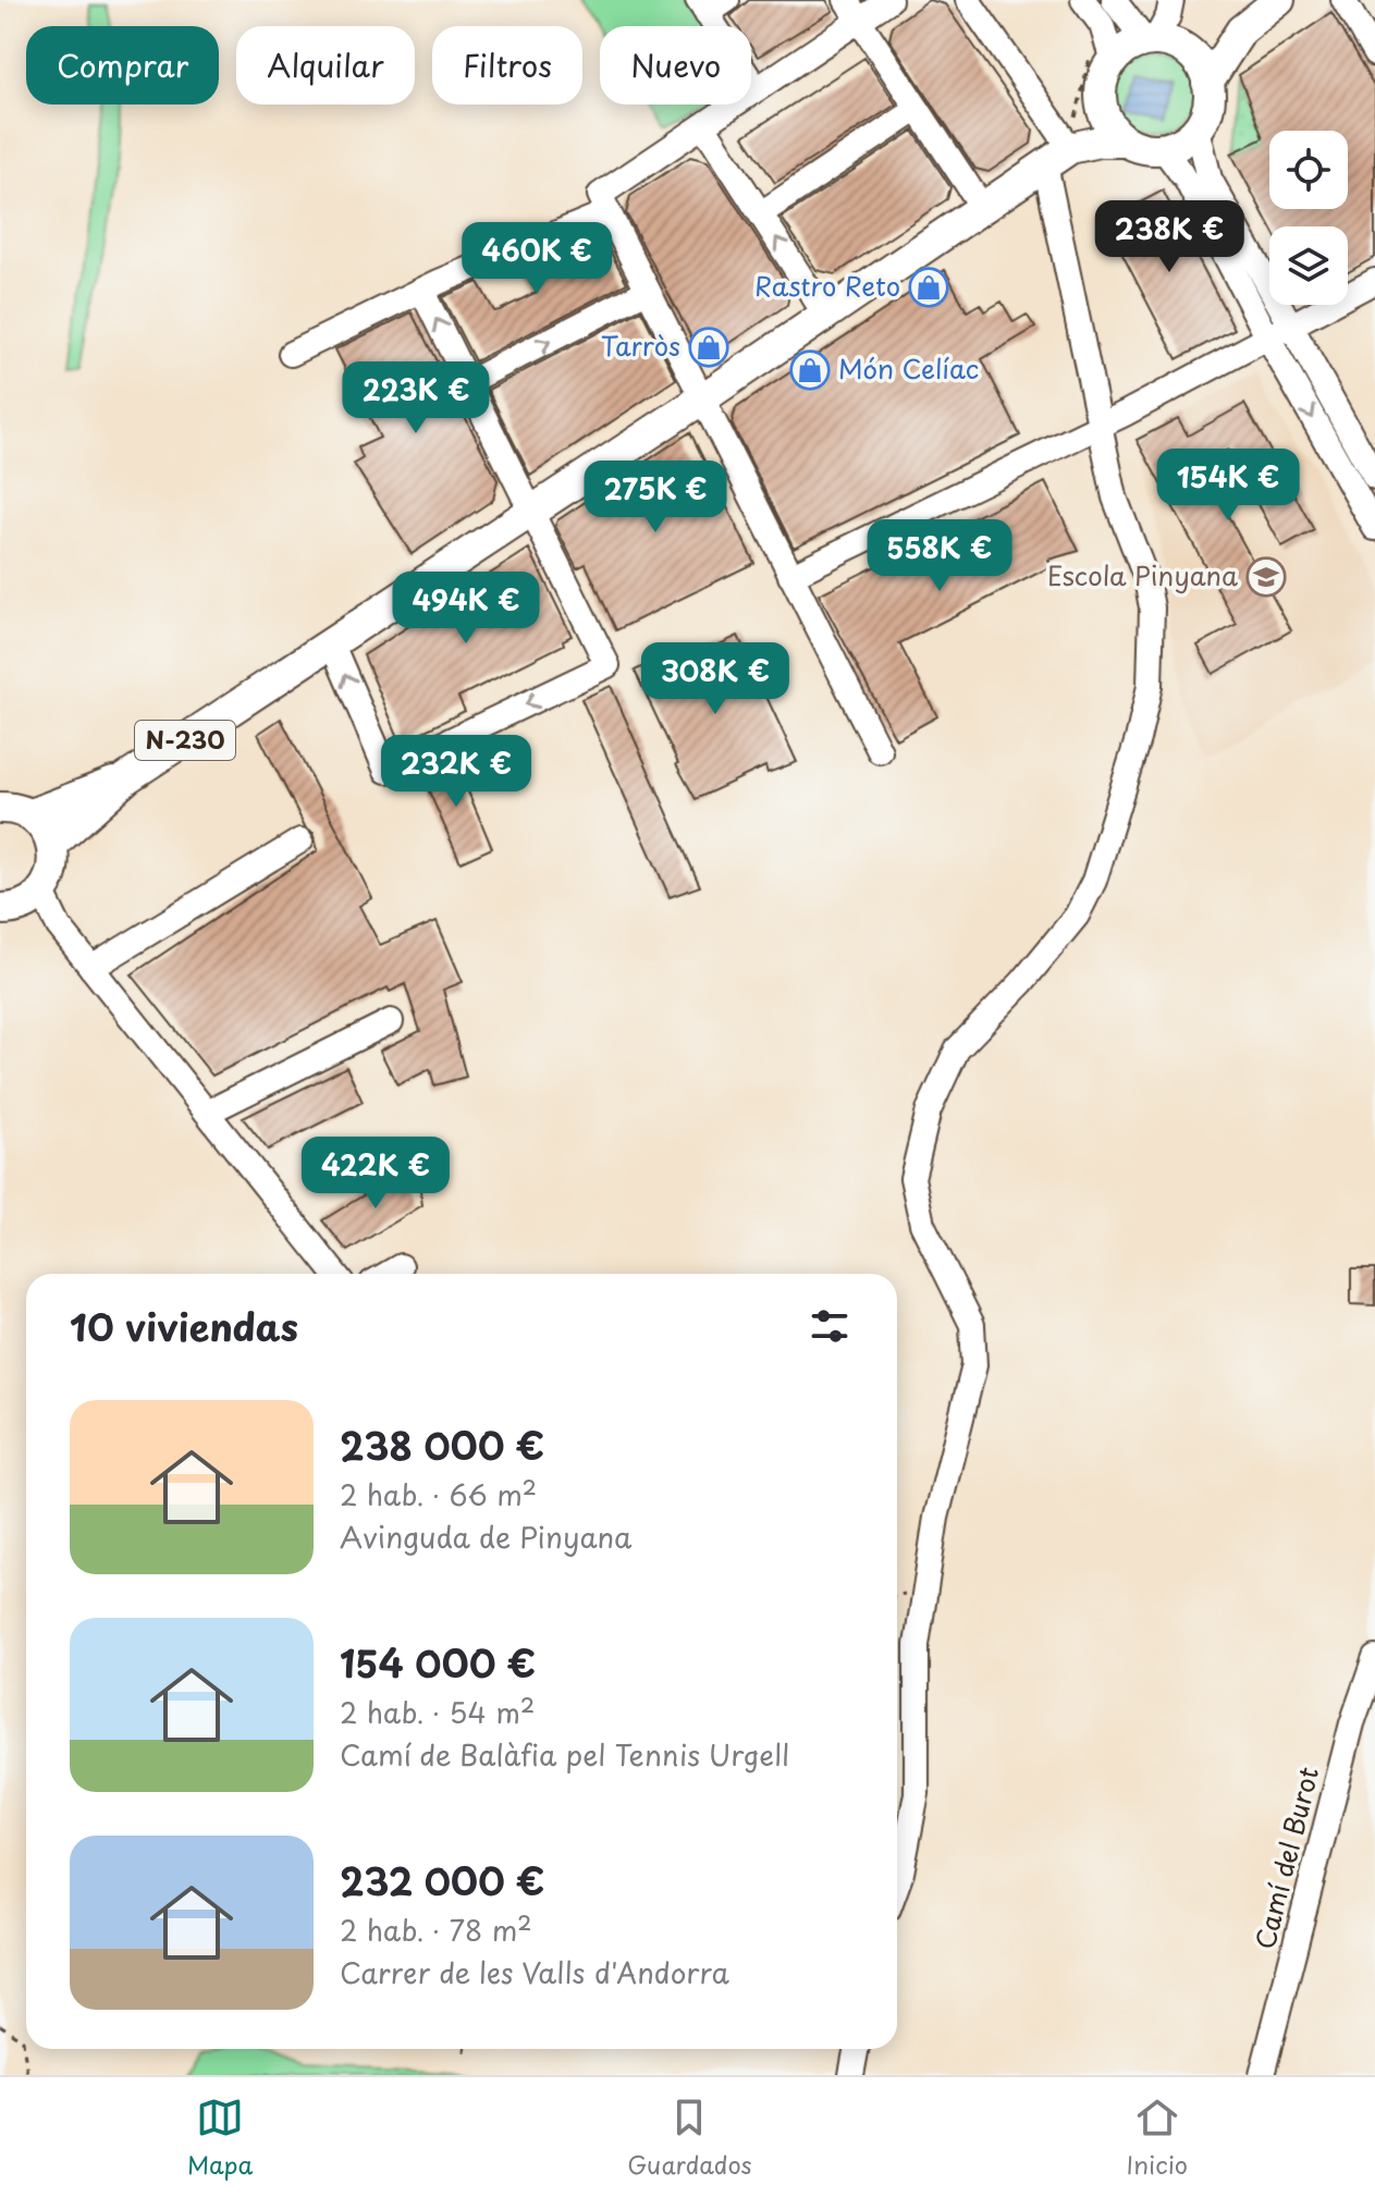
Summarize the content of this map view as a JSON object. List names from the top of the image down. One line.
{"streets":{"main road":["N-230"],"street":["Camí del Burot"]},"places":{"shop":["Rastro Reto","Tarròs","Món Celíac"],"school or university":["Escola Pinyana"]},"page":{"chip":["Comprar","Alquilar","Filtros","Nuevo"],"price":["238K €","460K €","223K €","154K €","275K €","558K €","494K €","308K €","232K €","422K €"],"heading":"10 viviendas","list":[{"name":"238 000 €","note":"2 hab. · 66 m² · Avinguda de Pinyana"},{"name":"154 000 €","note":"2 hab. · 54 m² · Camí de Balàfia pel Tennis Urgell"},{"name":"232 000 €","note":"2 hab. · 78 m² · Carrer de les Valls d'Andorra"}],"tabs":["Mapa","Guardados","Inicio"]}}
